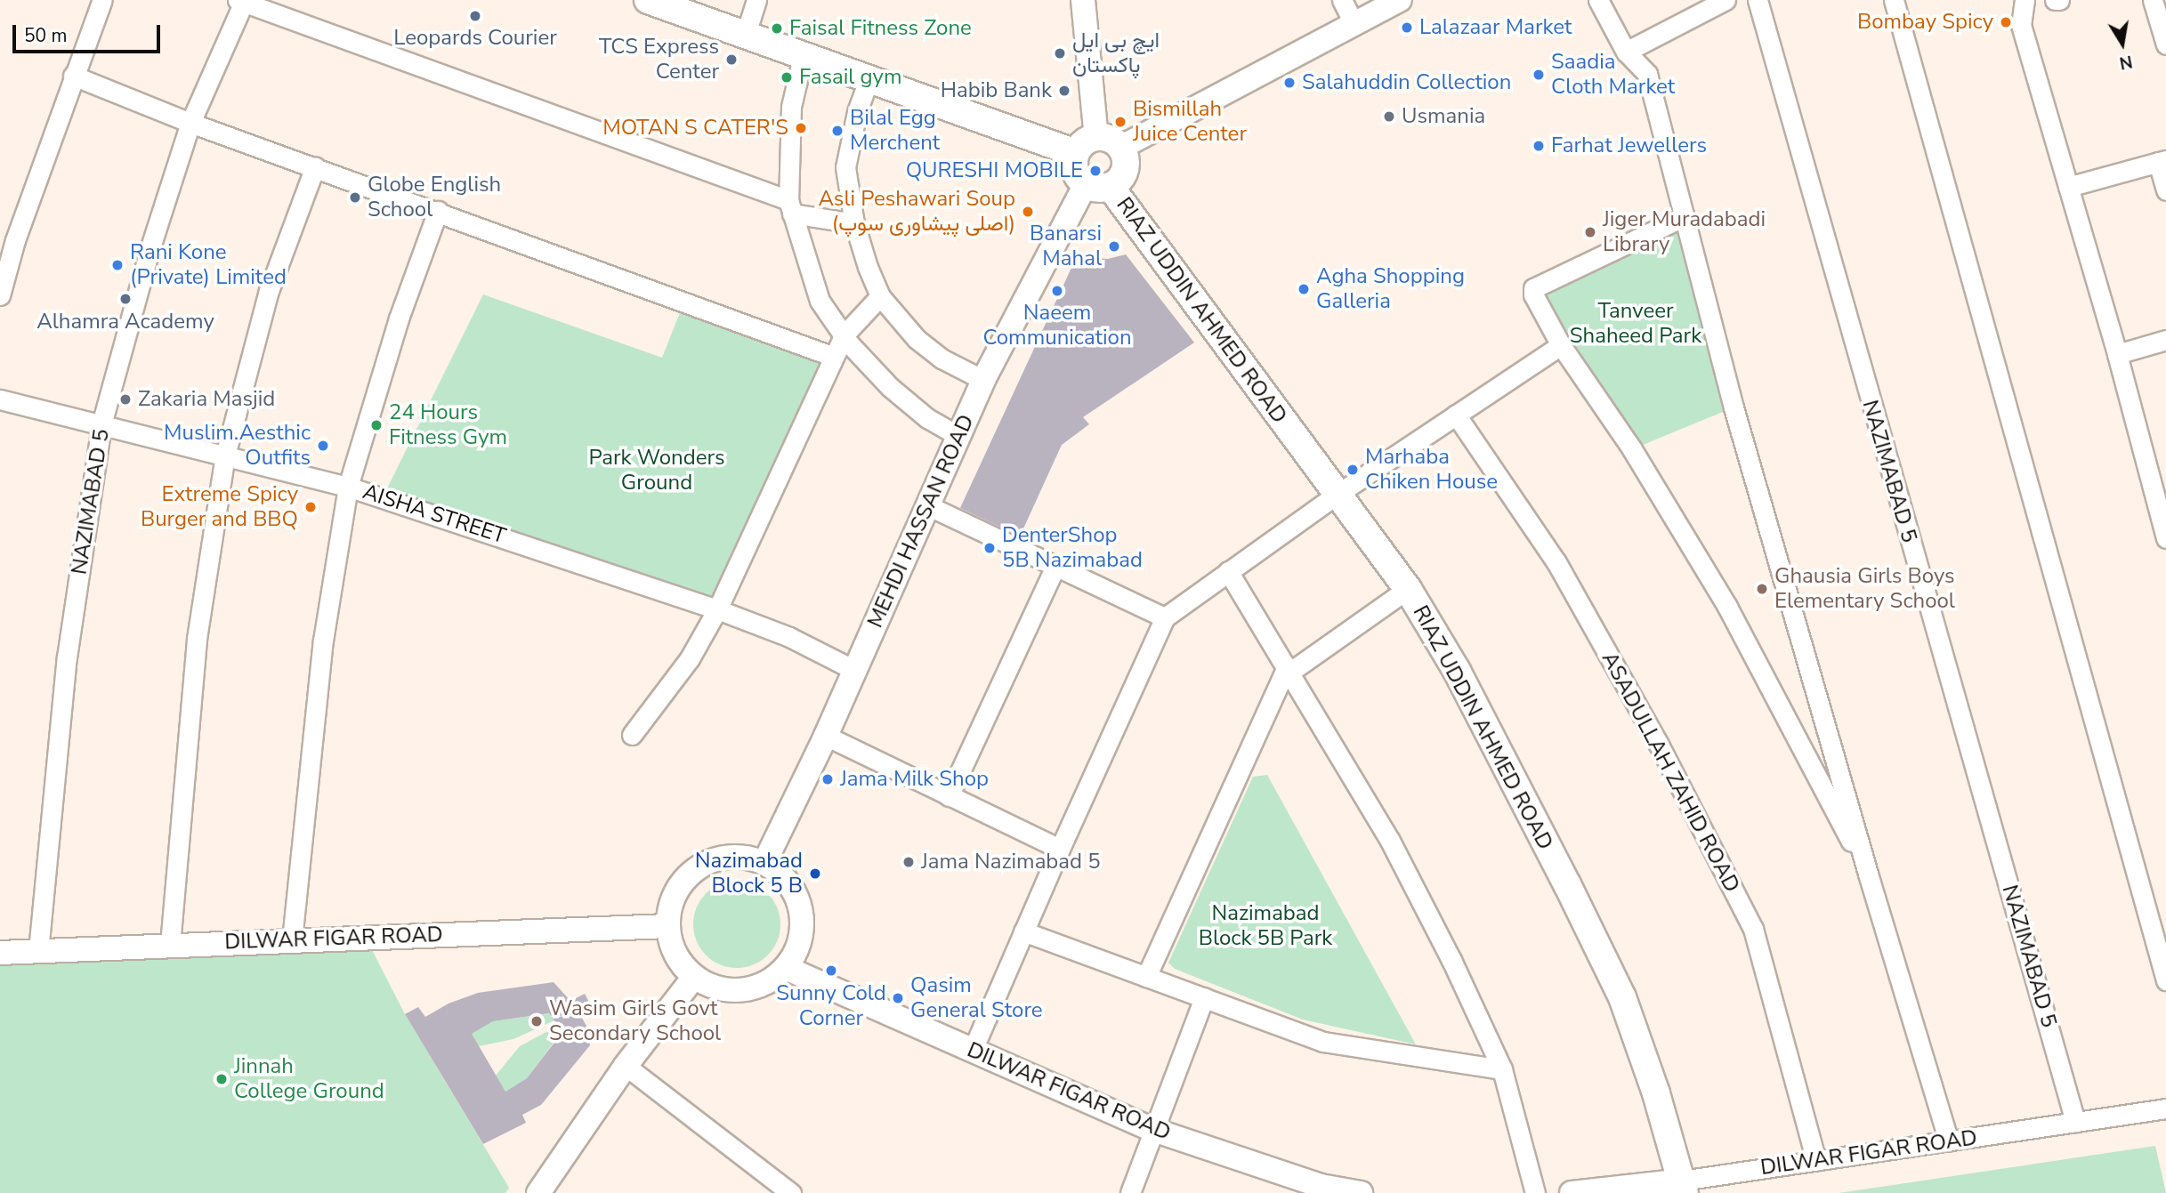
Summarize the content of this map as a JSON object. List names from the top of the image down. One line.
{"streets":{"main road":["RIAZ UDDIN AHMED ROAD"],"street":["NAZIMABAD 5","AISHA STREET","MEHDI HASSAN ROAD","ASADULLAH ZAHID ROAD","DILWAR FIGAR ROAD"]},"crossings":[["RIAZ UDDIN AHMED ROAD","MEHDI HASSAN ROAD"],["RIAZ UDDIN AHMED ROAD","DILWAR FIGAR ROAD"],["NAZIMABAD 5","AISHA STREET"],["NAZIMABAD 5","DILWAR FIGAR ROAD"],["AISHA STREET","MEHDI HASSAN ROAD"],["MEHDI HASSAN ROAD","DILWAR FIGAR ROAD"],["ASADULLAH ZAHID ROAD","DILWAR FIGAR ROAD"]],"parks":["Tanveer Shaheed Park","Park Wonders Ground","Nazimabad Block 5B Park"],"places":["Leopards Courier","Bombay Spicy","Lalazaar Market","Faisal Fitness Zone","ایچ بی ایل پاکستان","TCS Express Center","Saadia Cloth Market","Fasail gym","Salahuddin Collection","Habib Bank","Usmania","Bismillah Juice Center","MOTAN S CATER'S","Bilal Egg Merchent","Farhat Jewellers","QURESHI MOBILE","Globe English School","Asli Peshawari Soup (اصلی پیشاوری سوپ)","Jiger Muradabadi Library","Banarsi Mahal","Rani Kone (Private) Limited","Agha Shopping Galleria","Naeem Communication","Alhamra Academy","Zakaria Masjid","24 Hours Fitness Gym","Muslim.Aesthic Outfits","Marhaba Chiken House","Extreme Spicy Burger and BBQ","DenterShop 5B Nazimabad","Ghausia Girls Boys Elementary School","Jama Milk Shop","Jama Nazimabad 5","Nazimabad Block 5 B","Sunny Cold Corner","Qasim General Store","Wasim Girls Govt Secondary School","Jinnah College Ground"],"scale_bar":"50 m","north":"bottom"}
